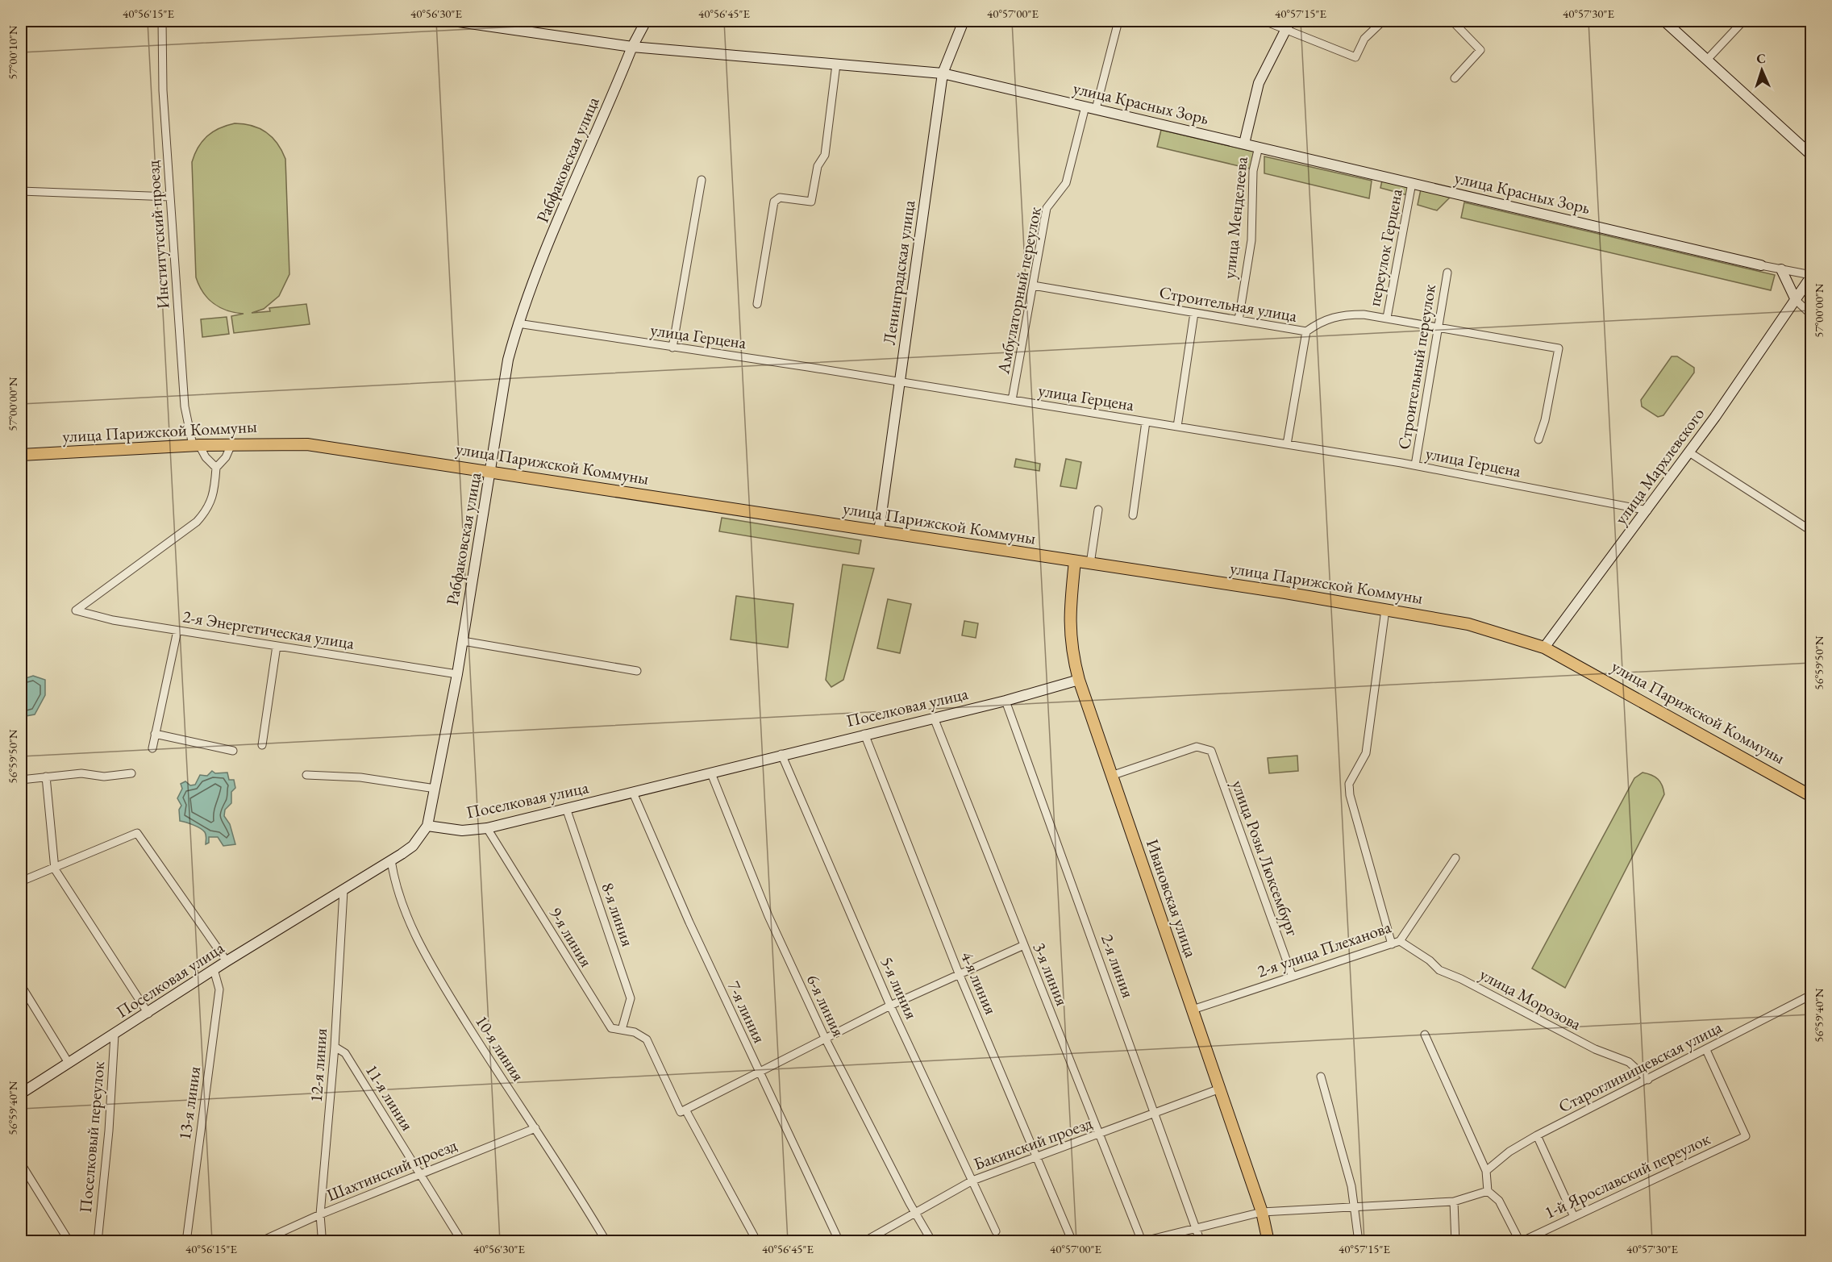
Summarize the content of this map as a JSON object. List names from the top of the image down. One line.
{"streets":{"main road":["улица Парижской Коммуны","Ивановская улица"],"street":["улица Красных Зорь","Рабфаковская улица","улица Менделеева","Институтский проезд","переулок Герцена","Ленинградская улица","Амбулаторный переулок","Строительная улица","улица Герцена","Строительный переулок","улица Мархлевского","2-я Энергетическая улица","Поселковая улица","улица Розы Люксембург","8-я линия","9-я линия","2-я улица Плеханова","2-я линия","3-я линия","4-я линия","5-я линия","улица Морозова","6-я линия","7-я линия","10-я линия","12-я линия","Староглинищевская улица","11-я линия","13-я линия","Поселковый переулок","Бакинский проезд","Шахтинский проезд","1-й Ярославский переулок"]},"crossings":[["улица Красных Зорь","Рабфаковская улица"],["улица Красных Зорь","улица Менделеева"],["улица Красных Зорь","переулок Герцена"],["улица Красных Зорь","Ленинградская улица"],["улица Красных Зорь","Амбулаторный переулок"],["улица Красных Зорь","улица Мархлевского"],["Рабфаковская улица","улица Герцена"],["Рабфаковская улица","улица Парижской Коммуны"],["Рабфаковская улица","2-я Энергетическая улица"],["Рабфаковская улица","Поселковая улица"],["улица Менделеева","Строительная улица"],["Институтский проезд","улица Парижской Коммуны"],["переулок Герцена","Строительная улица"],["Ленинградская улица","улица Герцена"],["Ленинградская улица","улица Парижской Коммуны"],["Амбулаторный переулок","Строительная улица"],["Амбулаторный переулок","улица Герцена"],["Строительная улица","Строительный переулок"],["улица Герцена","Строительный переулок"],["улица Герцена","улица Мархлевского"],["улица Парижской Коммуны","улица Мархлевского"],["улица Парижской Коммуны","Ивановская улица"],["Поселковая улица","Ивановская улица"],["Поселковая улица","8-я линия"],["Поселковая улица","9-я линия"],["Поселковая улица","2-я линия"],["Поселковая улица","3-я линия"],["Поселковая улица","4-я линия"],["Поселковая улица","5-я линия"],["Поселковая улица","6-я линия"],["Поселковая улица","7-я линия"],["Поселковая улица","10-я линия"],["Поселковая улица","12-я линия"],["Поселковая улица","13-я линия"],["Поселковая улица","Поселковый переулок"],["улица Розы Люксембург","Ивановская улица"],["улица Розы Люксембург","2-я улица Плеханова"],["Ивановская улица","2-я улица Плеханова"],["Ивановская улица","Бакинский проезд"],["8-я линия","9-я линия"],["2-я улица Плеханова","улица Морозова"],["2-я линия","Бакинский проезд"],["3-я линия","Бакинский проезд"],["4-я линия","Бакинский проезд"],["5-я линия","Бакинский проезд"],["улица Морозова","Староглинищевская улица"],["6-я линия","Бакинский проезд"],["10-я линия","Шахтинский проезд"],["12-я линия","11-я линия"],["12-я линия","Шахтинский проезд"],["Староглинищевская улица","1-й Ярославский переулок"],["11-я линия","Шахтинский проезд"]],"north":"top","coordinates":["40°56'15\"E","40°56'30\"E","40°56'45\"E","40°57'00\"E","40°57'15\"E","40°57'30\"E","57°00'10\"N","57°00'00\"N","56°59'50\"N","56°59'40\"N"]}
